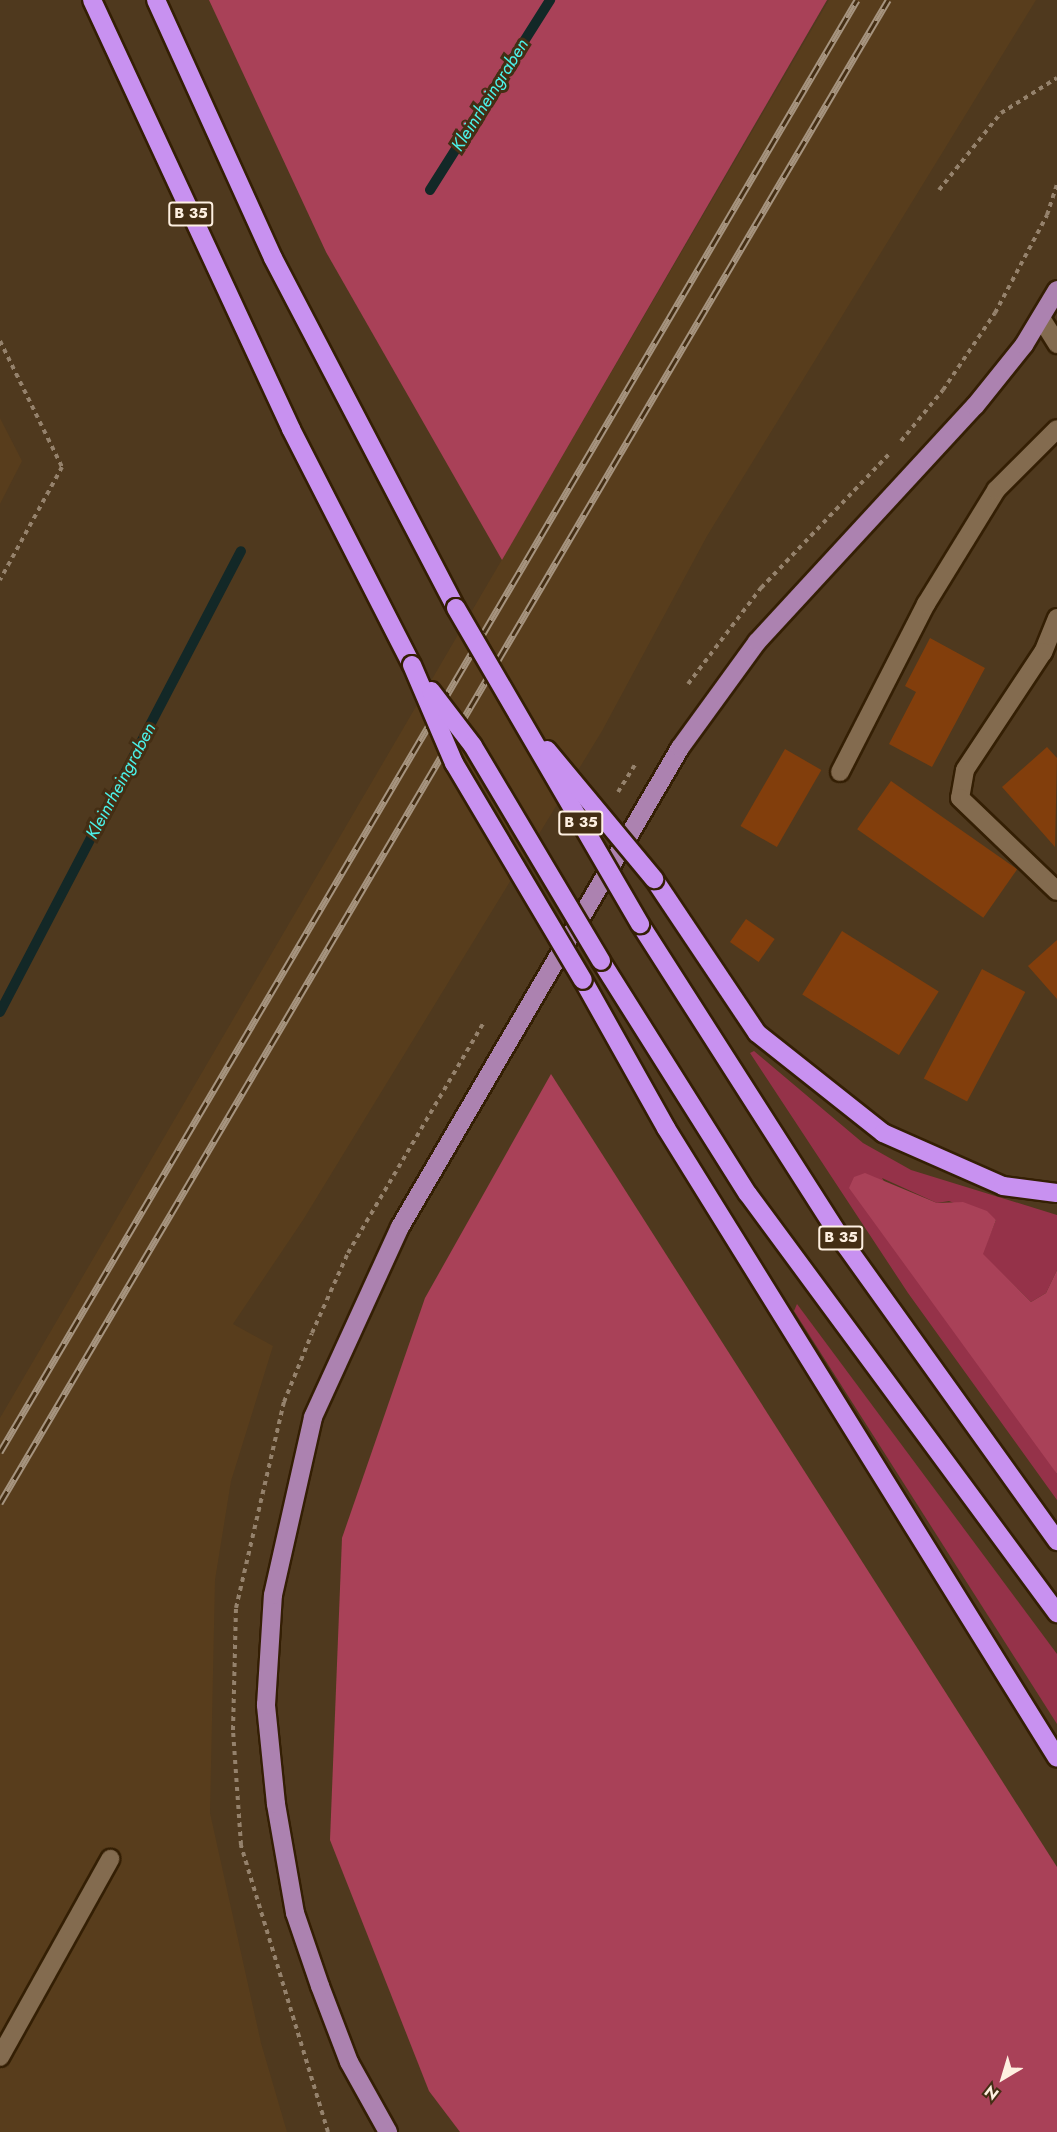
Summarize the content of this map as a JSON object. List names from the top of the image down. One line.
{"streets":{"highway":["B 35"]},"water":["Kleinrheingraben"],"north":"bottom left"}
